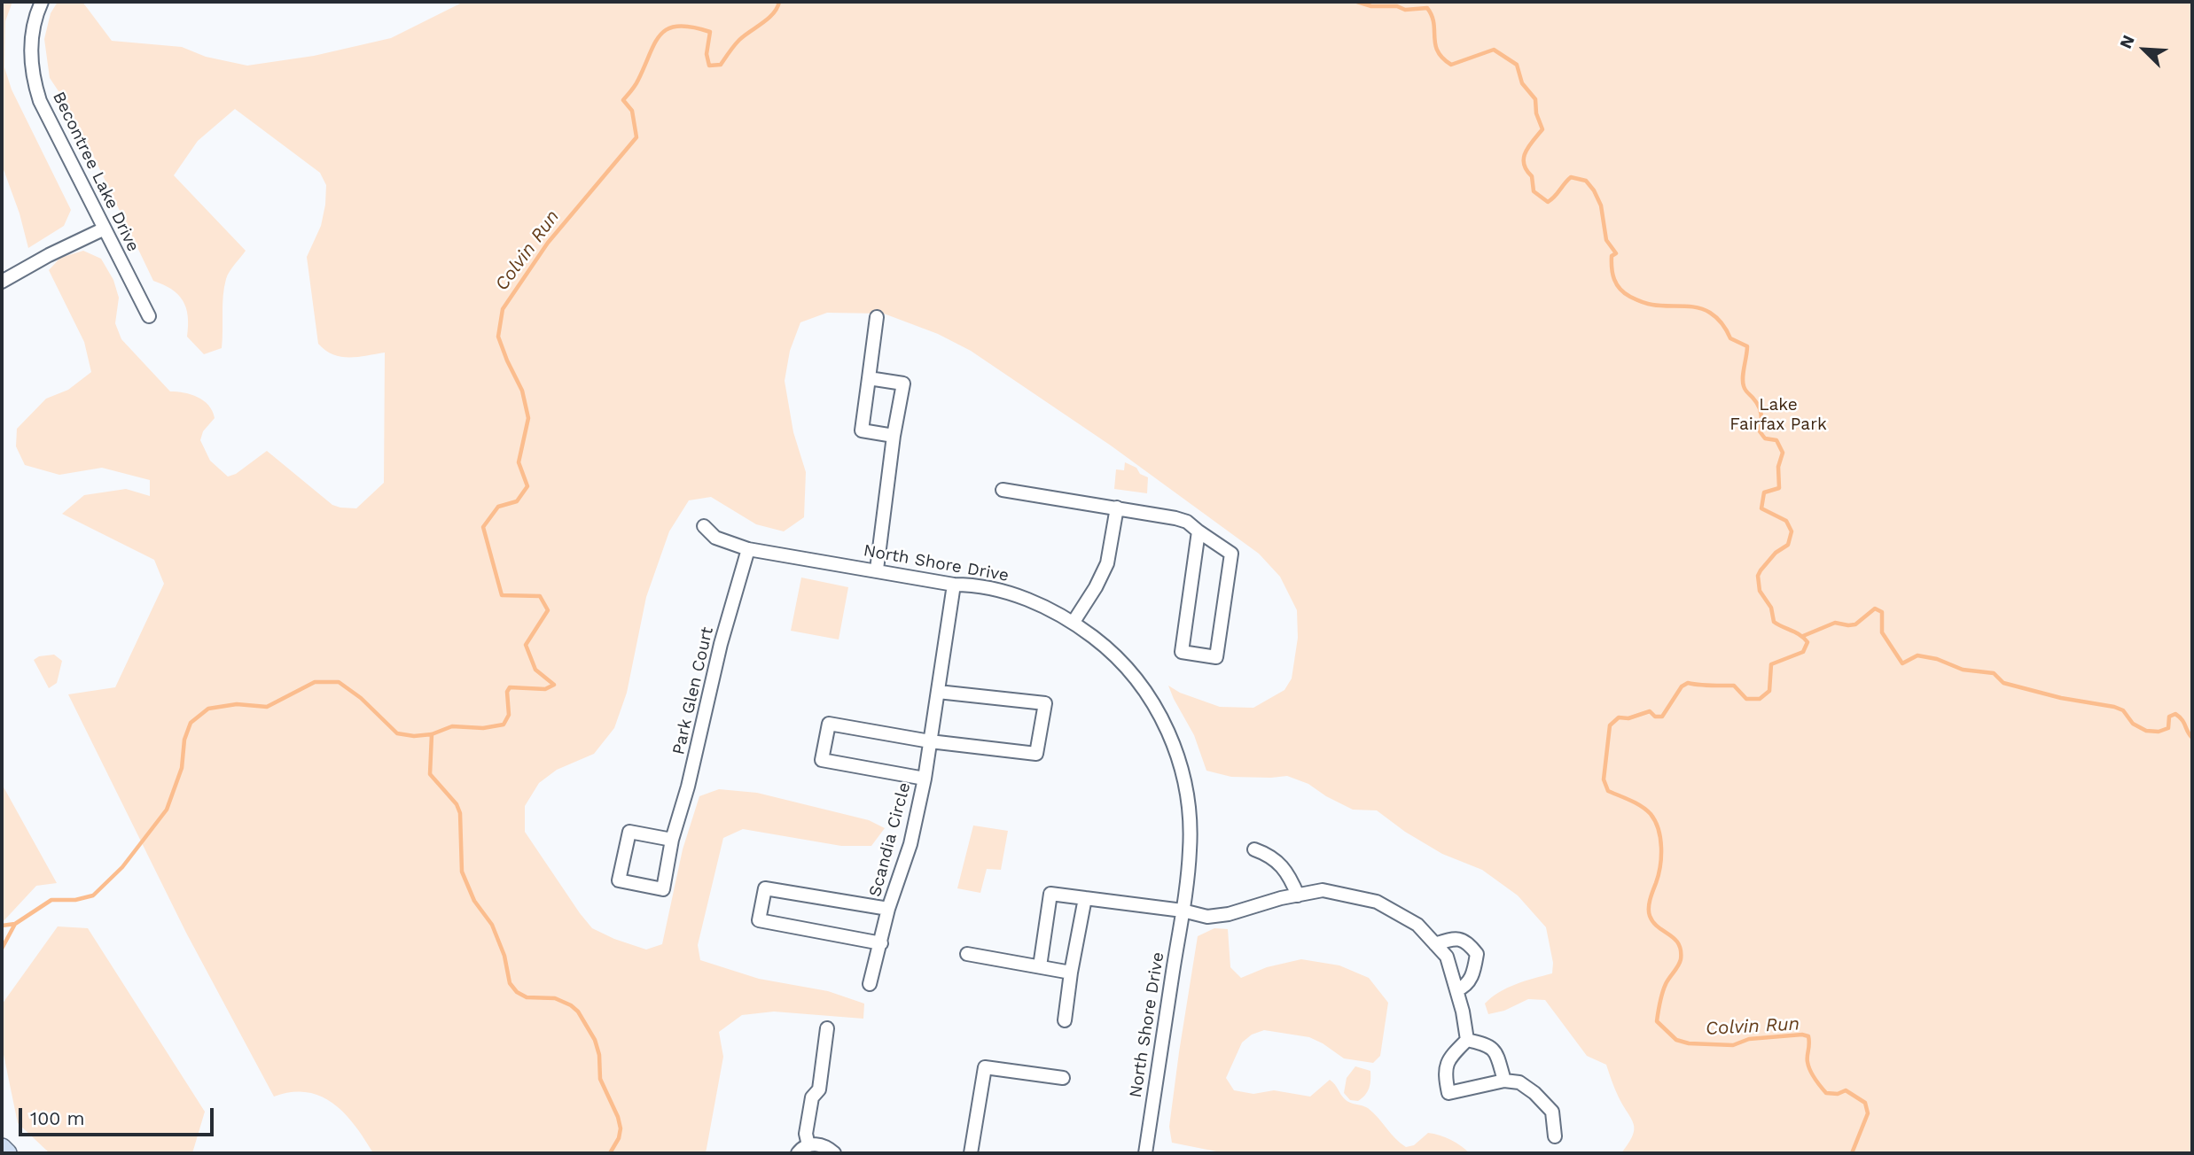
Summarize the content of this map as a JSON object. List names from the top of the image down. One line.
{"streets":{"street":["Becontree Lake Drive","North Shore Drive","Park Glen Court","Scandia Circle"]},"crossings":[["North Shore Drive","Park Glen Court"],["North Shore Drive","Scandia Circle"]],"water":["Colvin Run"],"parks":["Lake Fairfax Park"],"scale_bar":"100 m","north":"top left"}
